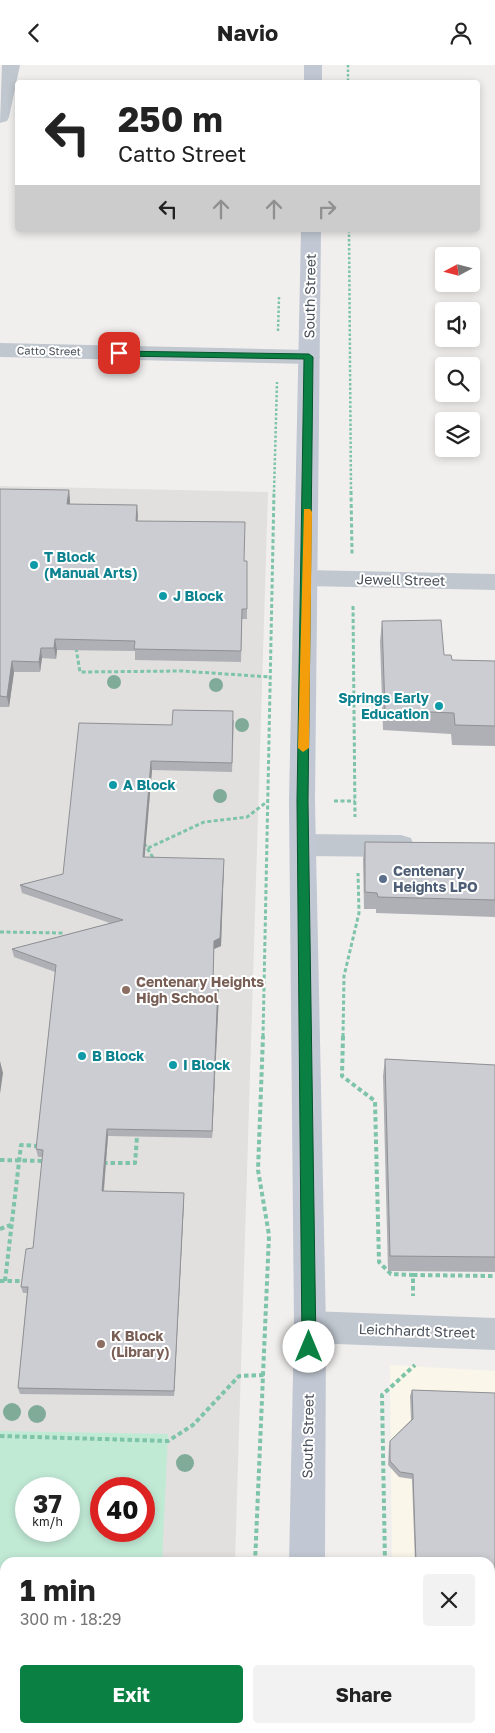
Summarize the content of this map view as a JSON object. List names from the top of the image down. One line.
{"streets":{"street":["South Street","Catto Street","Jewell Street","Leichhardt Street"]},"crossings":[["South Street","Catto Street"],["South Street","Jewell Street"],["South Street","Leichhardt Street"]],"places":["T Block (Manual Arts)","J Block","Springs Early Education","A Block","Centenary Heights LPO","Centenary Heights High School","B Block","I Block","K Block (Library)"],"north":"left","page":{"header":"Navio","turn":["250 m","Catto Street"],"speed":"37 km/h","limit":"40","heading":["1 min","300 m · 18:29"],"buttons":["Exit","Share"]}}
